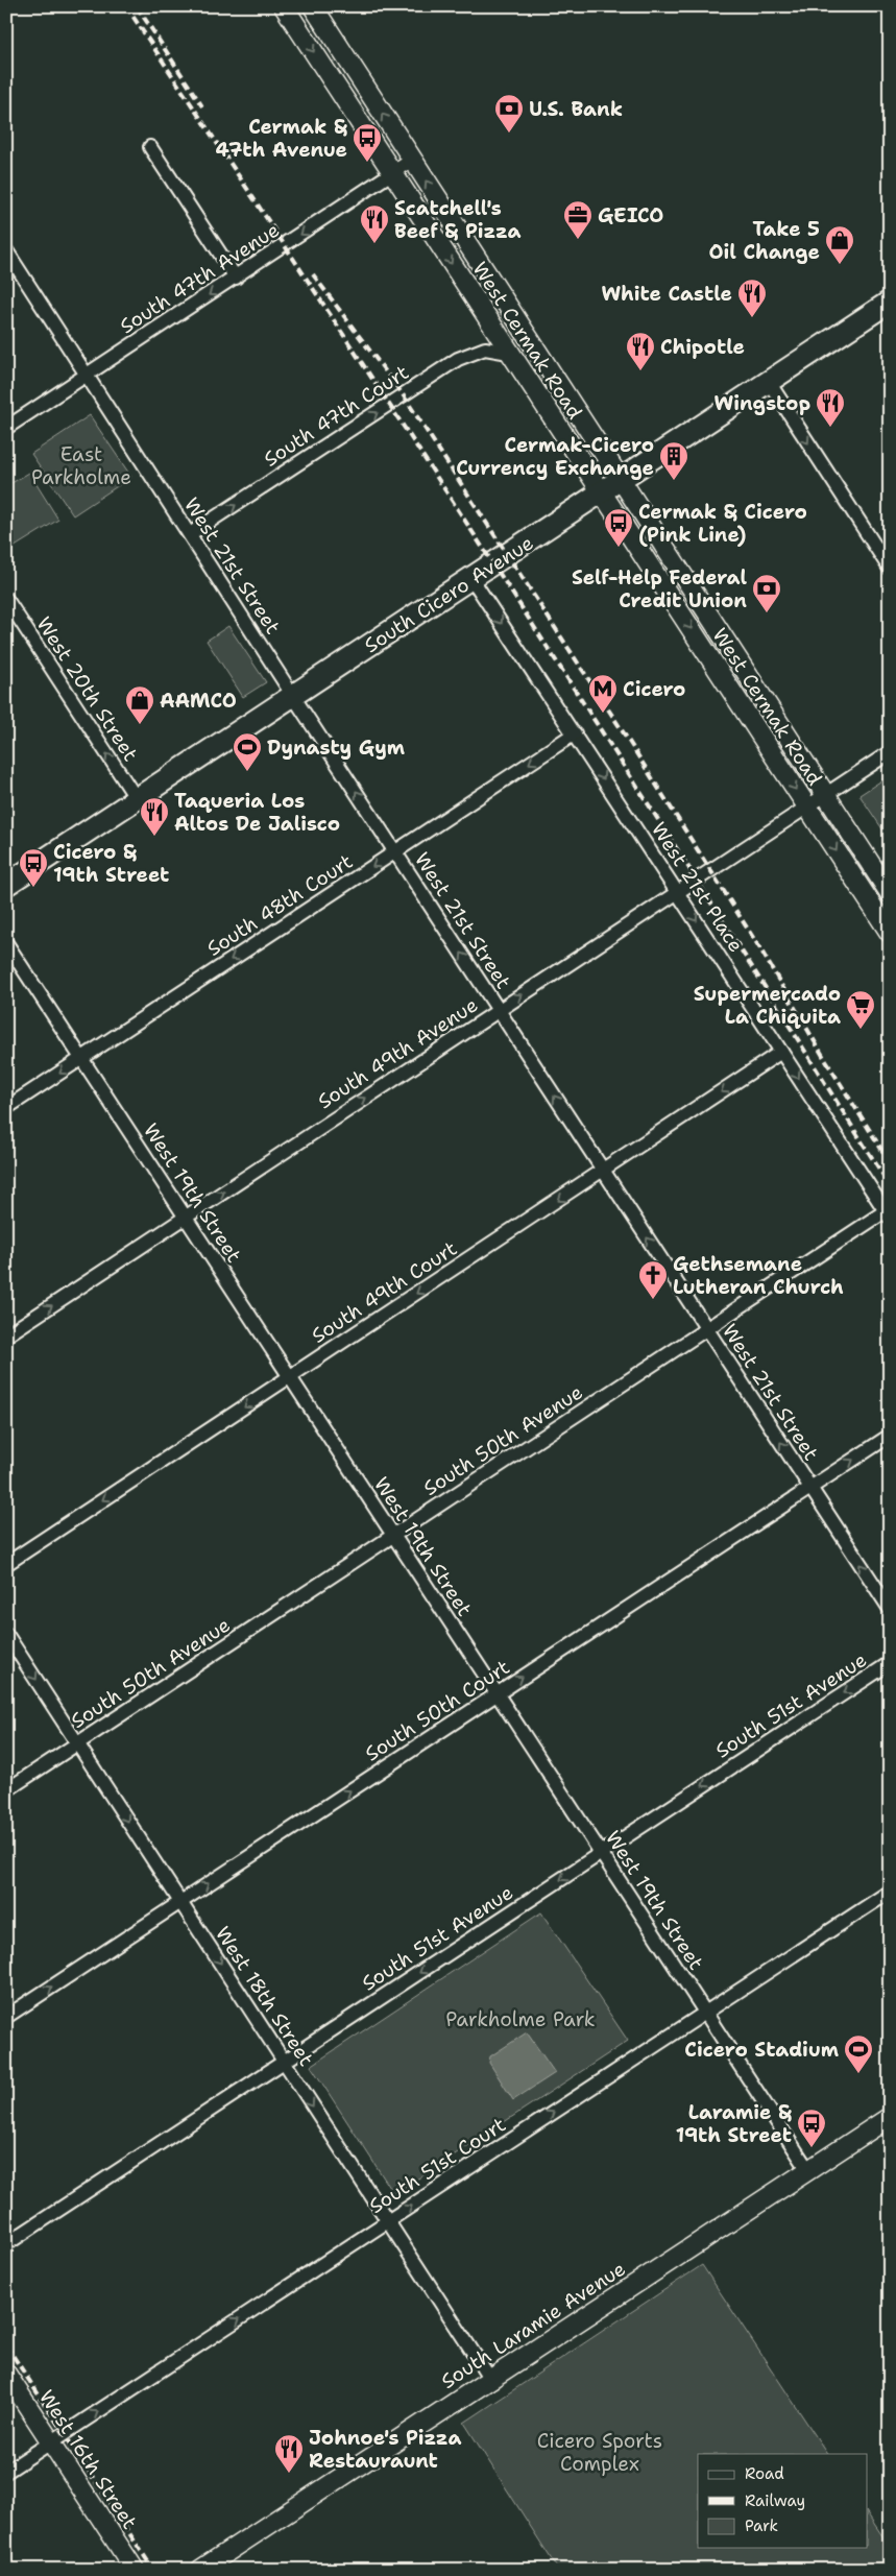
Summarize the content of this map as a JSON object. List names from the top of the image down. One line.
{"streets":{"main road":["West Cermak Road","South Cicero Avenue","South Laramie Avenue","West 16th Street"],"street":["South 47th Avenue","South 47th Court","West 21st Street","West 20th Street","West 21st Place","South 48th Court","South 49th Avenue","West 19th Street","South 49th Court","South 50th Avenue","South 51st Avenue","South 50th Court","West 18th Street","South 51st Court"]},"crossings":[["South 47th Avenue","West Cermak Road"],["South 47th Avenue","West 21st Street"],["West Cermak Road","South 47th Court"],["West Cermak Road","South Cicero Avenue"],["West Cermak Road","South 49th Avenue"],["South 47th Court","West 21st Street"],["West 21st Street","South Cicero Avenue"],["West 21st Street","South 48th Court"],["West 21st Street","South 49th Avenue"],["West 21st Street","South 49th Court"],["West 21st Street","South 50th Avenue"],["West 21st Street","South 50th Court"],["South Cicero Avenue","West 20th Street"],["South Cicero Avenue","West 21st Place"],["West 21st Place","South 48th Court"],["West 21st Place","South 49th Avenue"],["West 21st Place","South 49th Court"],["West 21st Place","South 50th Avenue"],["South 48th Court","West 19th Street"],["South 49th Avenue","West 19th Street"],["West 19th Street","South 49th Court"],["West 19th Street","South 50th Avenue"],["West 19th Street","South 51st Avenue"],["West 19th Street","South 50th Court"],["West 19th Street","South 51st Court"],["West 19th Street","South Laramie Avenue"],["South 50th Avenue","West 18th Street"],["South 51st Avenue","West 18th Street"],["South 50th Court","West 18th Street"],["West 18th Street","South 51st Court"],["West 18th Street","South Laramie Avenue"],["South 51st Court","West 16th Street"]],"one_way":["South 47th Avenue","South 47th Court","West 21st Street","West 20th Street","West 21st Place","South 48th Court","South 49th Avenue","South 49th Court","South 51st Avenue","South 50th Court","West 18th Street","South 51st Court"],"parks":["East Parkholme","Parkholme Park","Cicero Sports Complex"],"places":{"bank":["U.S. Bank","Self-Help Federal Credit Union"],"bus stop":["Cermak & 47th Avenue","Cermak & Cicero (Pink Line)","Cicero & 19th Street","Laramie & 19th Street"],"office":["GEICO"],"restaurant":["Scatchell's Beef & Pizza","White Castle","Chipotle","Wingstop","Taqueria Los Altos De Jalisco","Johnoe's Pizza Restauraunt"],"shop":["Take 5 Oil Change","AAMCO"],"building":["Cermak-Cicero Currency Exchange"],"metro station":["Cicero"],"sports":["Dynasty Gym","Cicero Stadium"],"supermarket":["Supermercado La Chiquita"],"church":["Gethsemane Lutheran Church"]},"legend":["Road","Railway","Park"]}
